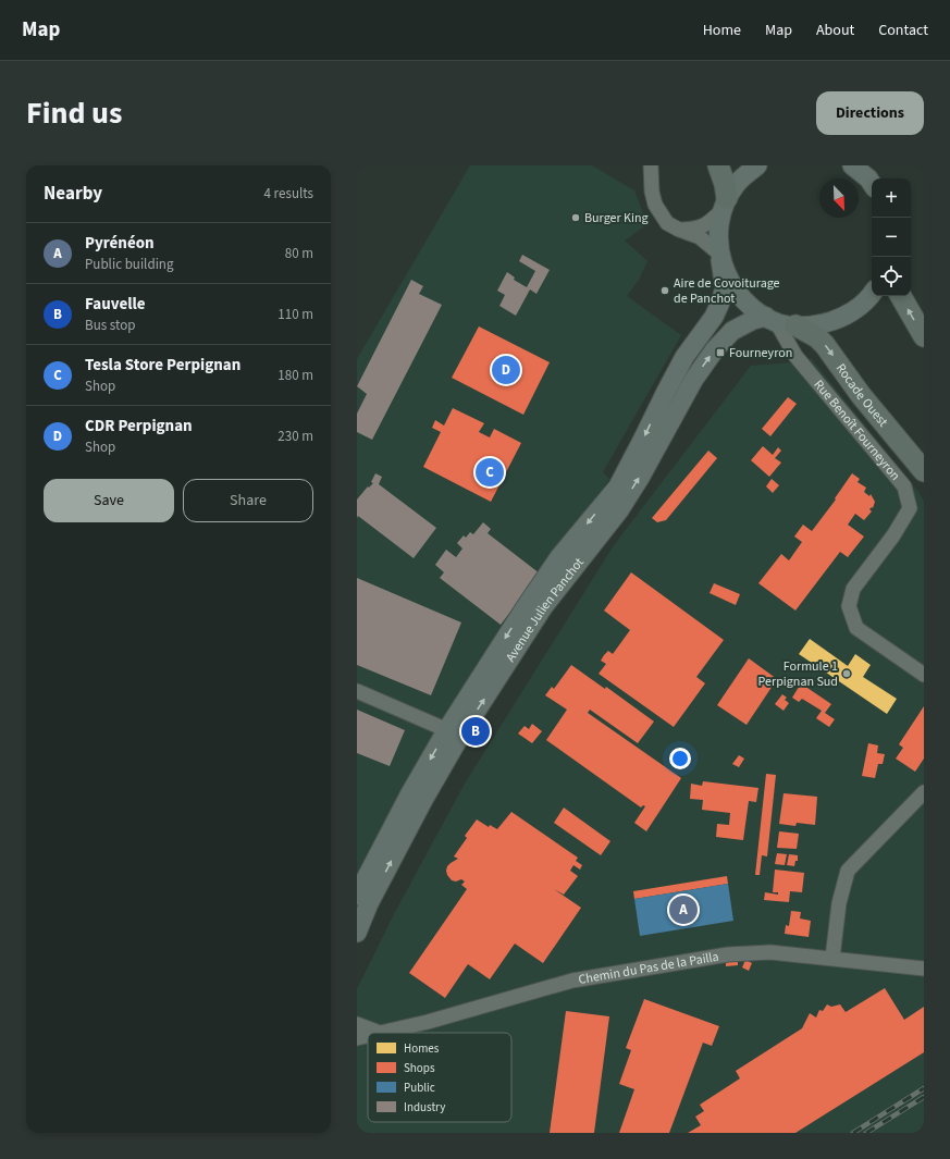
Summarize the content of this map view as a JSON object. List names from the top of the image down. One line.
{"streets":{"highway":["Rocade Ouest"],"main road":["Avenue Julien Panchot"],"street":["Rue Benoît Fourneyron","Chemin du Pas de la Pailla"]},"crossings":[["Rocade Ouest","Rue Benoît Fourneyron"],["Rocade Ouest","Avenue Julien Panchot"],["Rue Benoît Fourneyron","Avenue Julien Panchot"]],"one_way":["Rocade Ouest"],"places":{"other":["Burger King","Aire de Covoiturage de Panchot","Formule 1 Perpignan Sud"],"transit":["Fourneyron"]},"legend":["Homes","Shops","Public","Industry"],"north":"bottom right","page":{"header":"Map","nav":["Home","Map","About","Contact"],"title":"Find us","buttons":["Directions",["Save","Share"]],"heading":["Nearby","4 results"],"map_buttons":["+","−"],"list":[{"mark":"A","name":"Pyrénéon","note":"Public building","value":"80 m"},{"mark":"B","name":"Fauvelle","note":"Bus stop","value":"110 m"},{"mark":"C","name":"Tesla Store Perpignan","note":"Shop","value":"180 m"},{"mark":"D","name":"CDR Perpignan","note":"Shop","value":"230 m"}],"pins":["D","C","B","A"]}}
